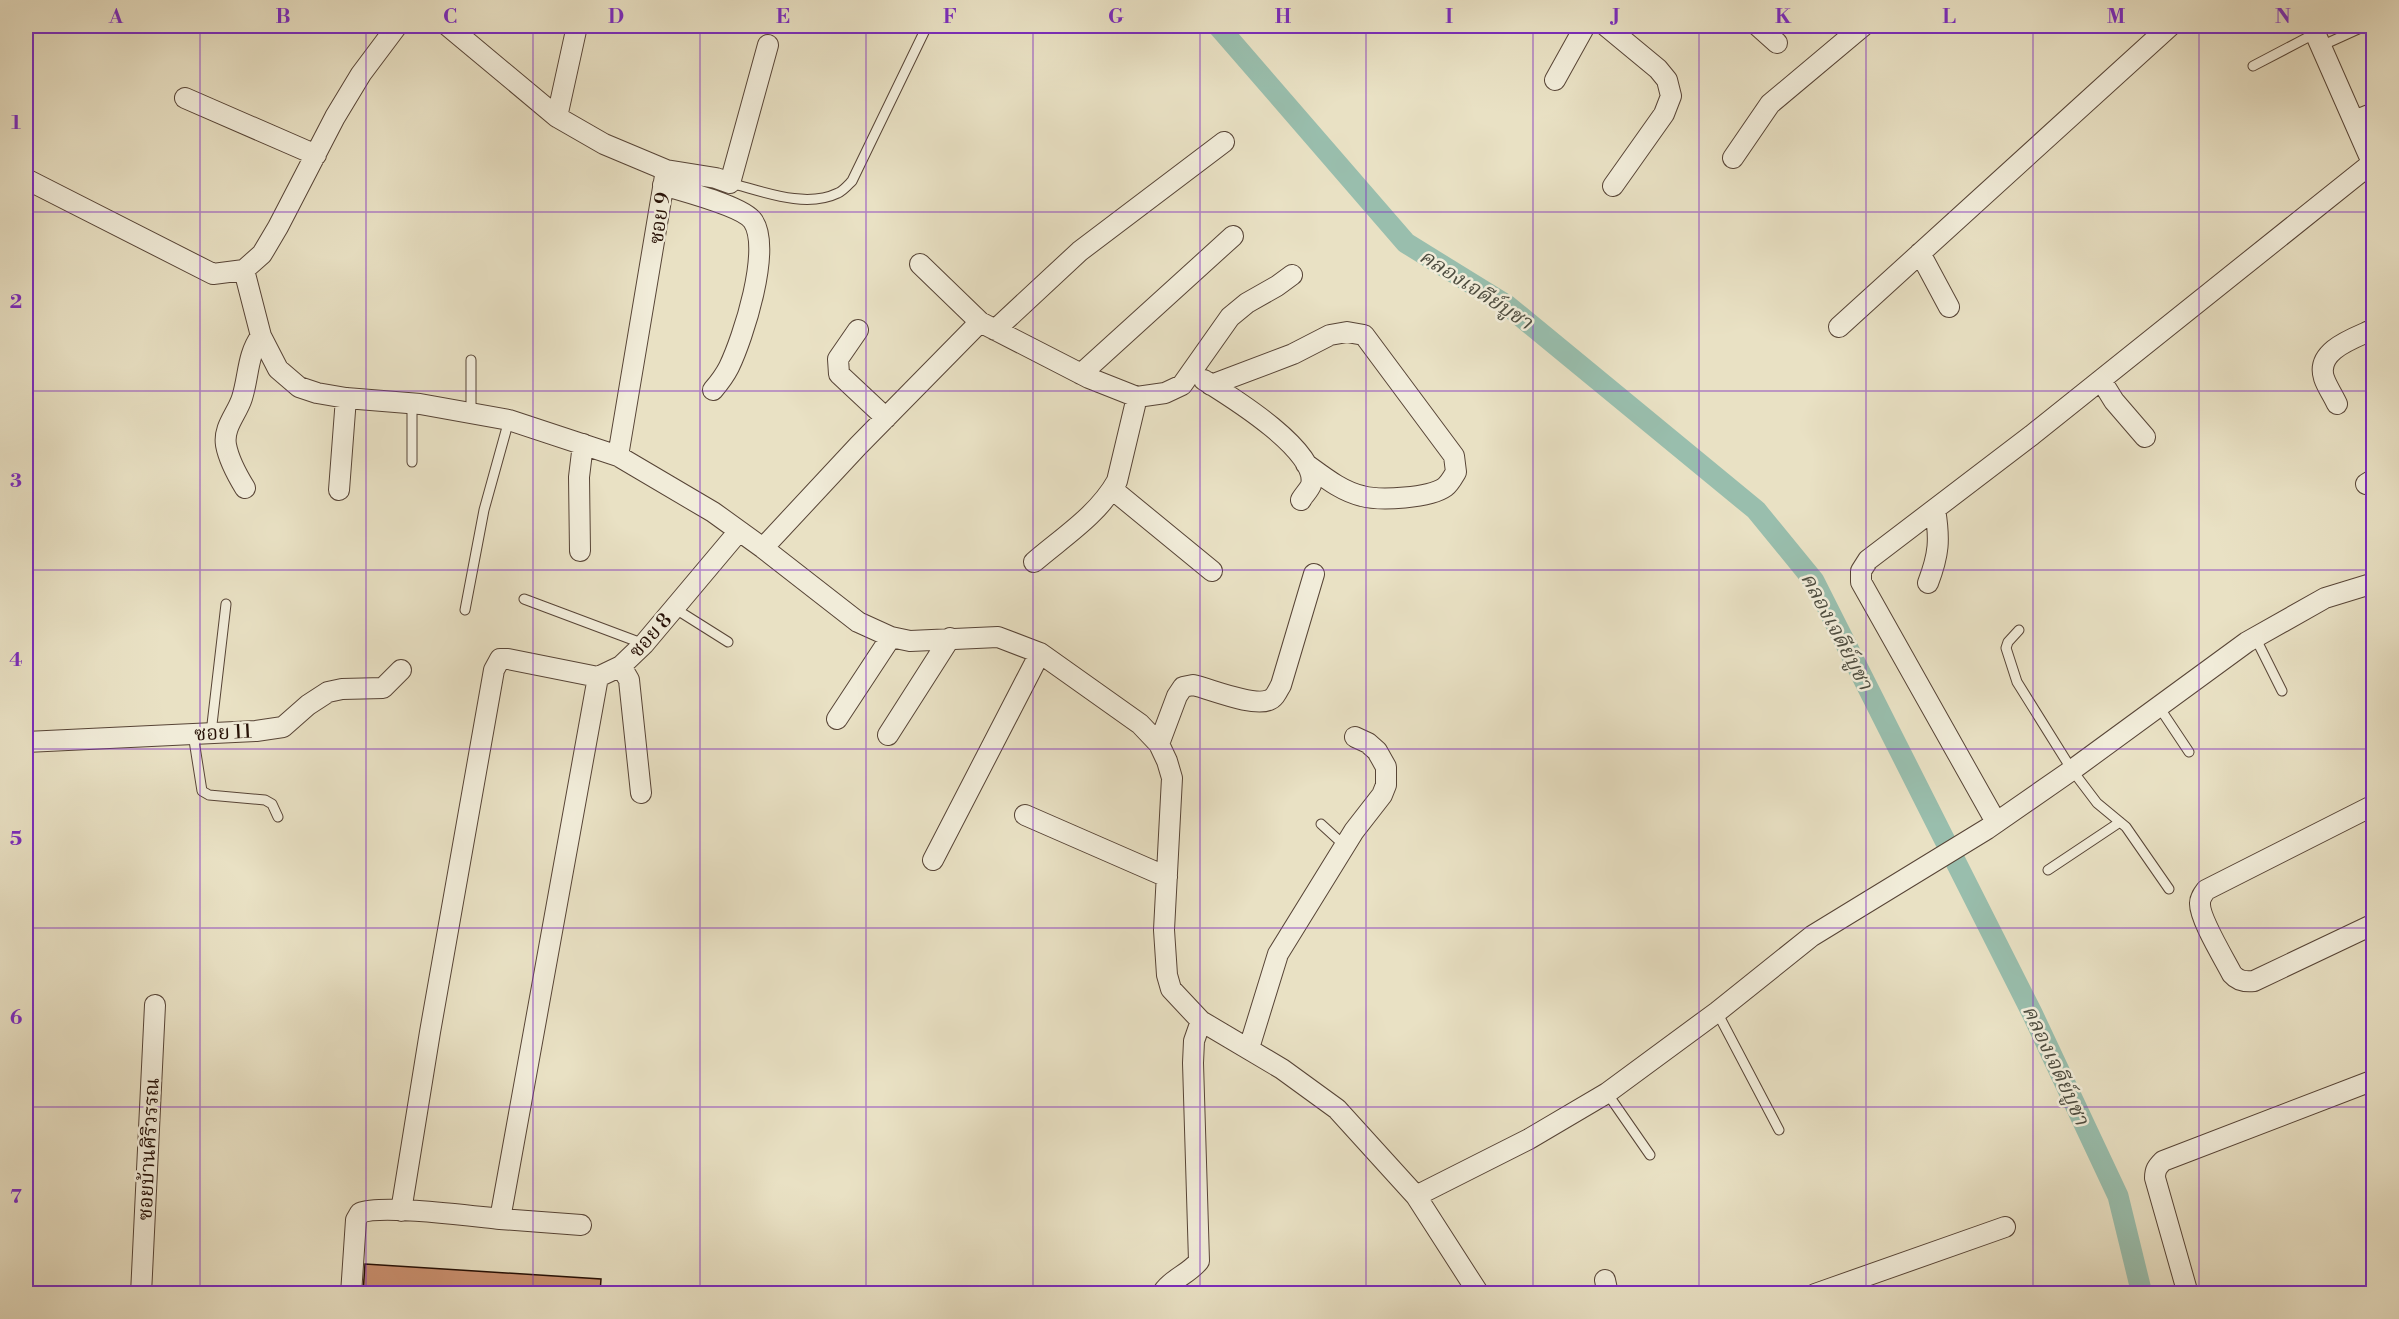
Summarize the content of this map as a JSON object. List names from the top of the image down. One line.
{"streets":{"street":["ซอย 9","ซอย 8","ซอย 11","ซอยบ้านศิริวรรณ"]},"water":["คลองเจดีย์บูชา"],"grid":{"columns":["A","B","C","D","E","F","G","H","I","J","K","L","M","N"],"rows":["1","2","3","4","5","6","7"]}}
